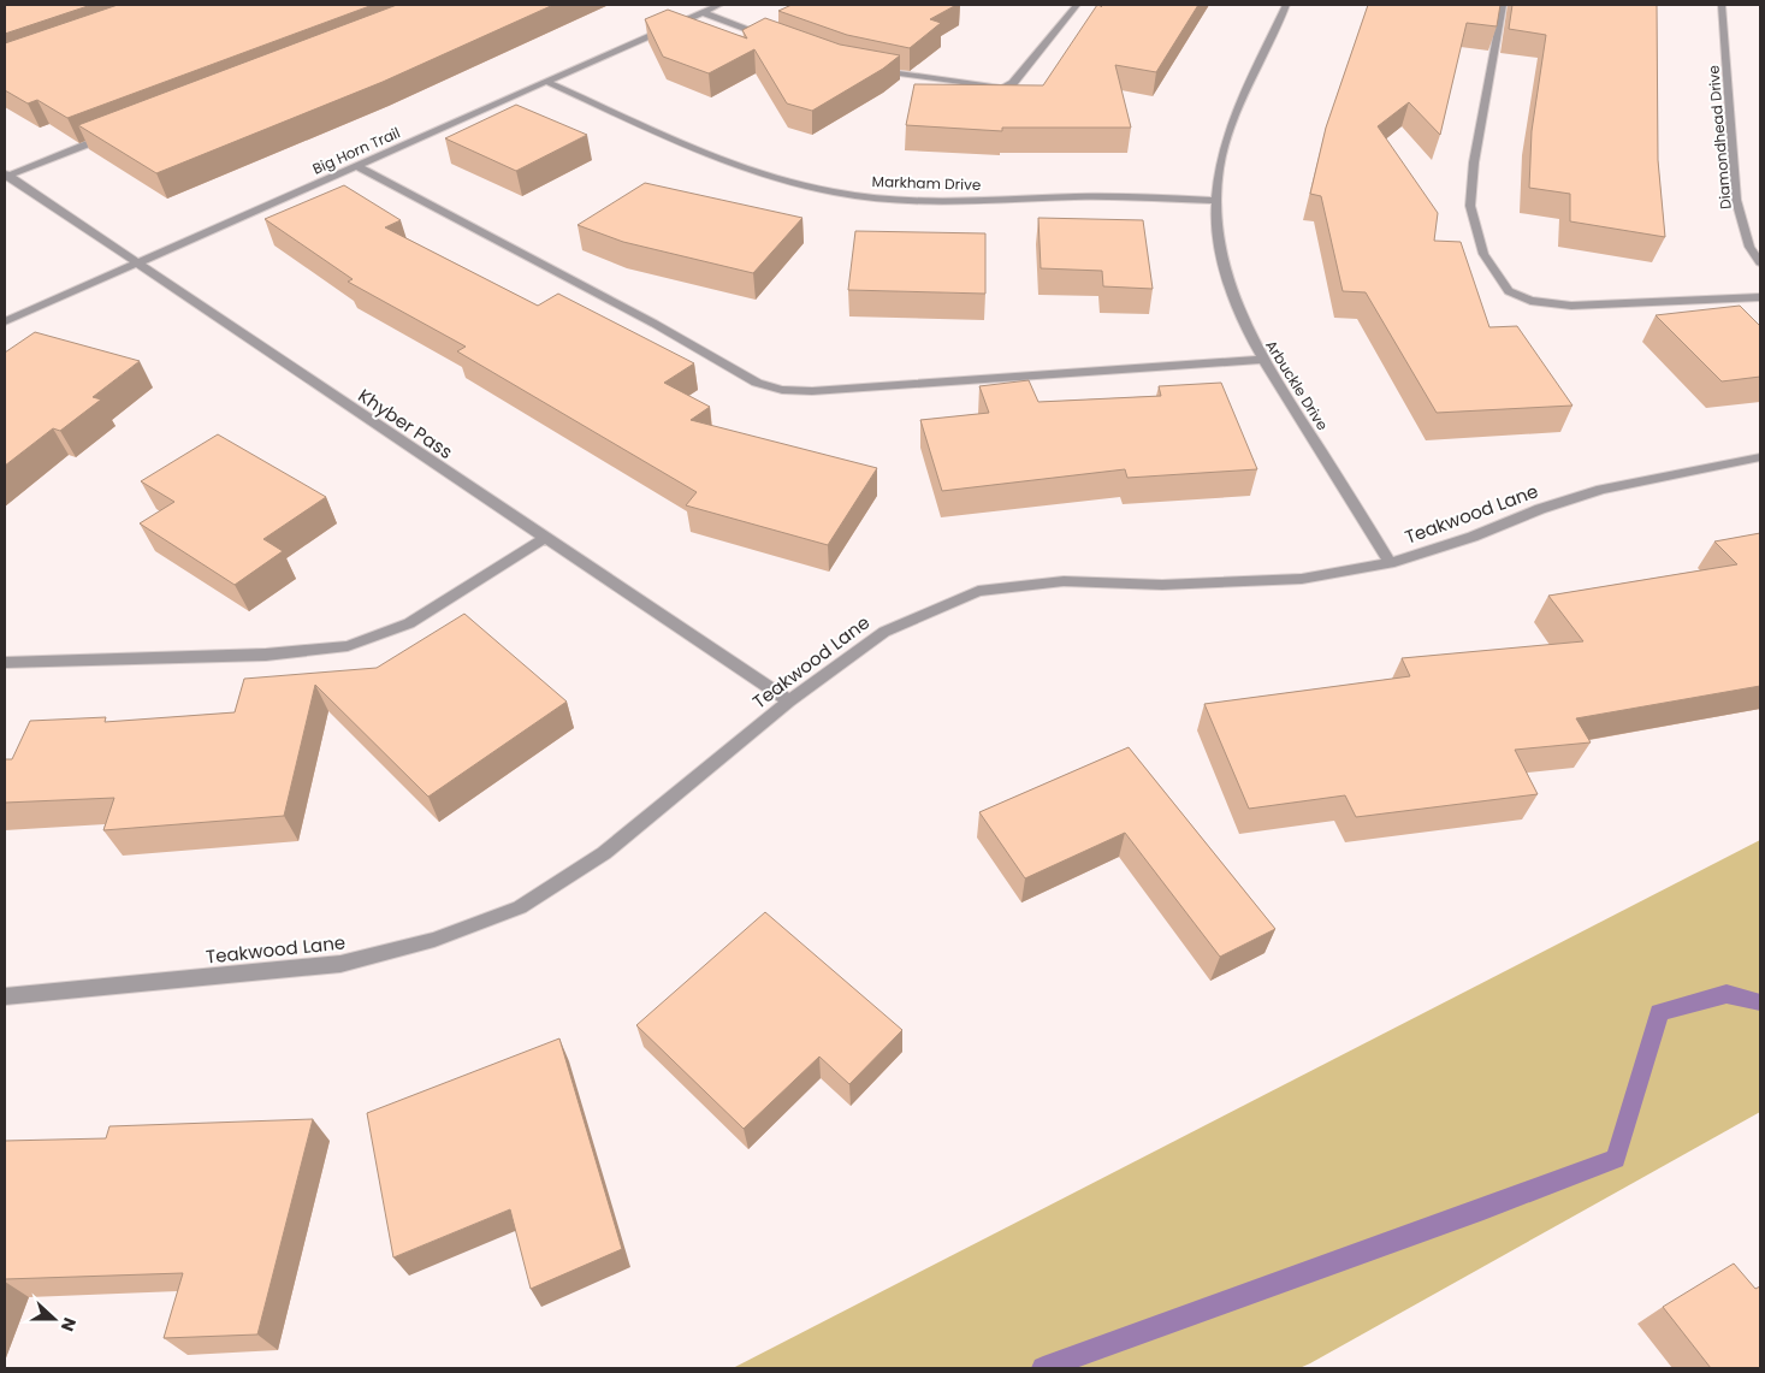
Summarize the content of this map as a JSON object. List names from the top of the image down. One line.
{"streets":{"street":["Diamondhead Drive","Big Horn Trail","Markham Drive","Arbuckle Drive","Khyber Pass","Teakwood Lane"]},"crossings":[["Big Horn Trail","Markham Drive"],["Big Horn Trail","Khyber Pass"],["Markham Drive","Arbuckle Drive"],["Arbuckle Drive","Teakwood Lane"],["Khyber Pass","Teakwood Lane"]],"north":"right"}
